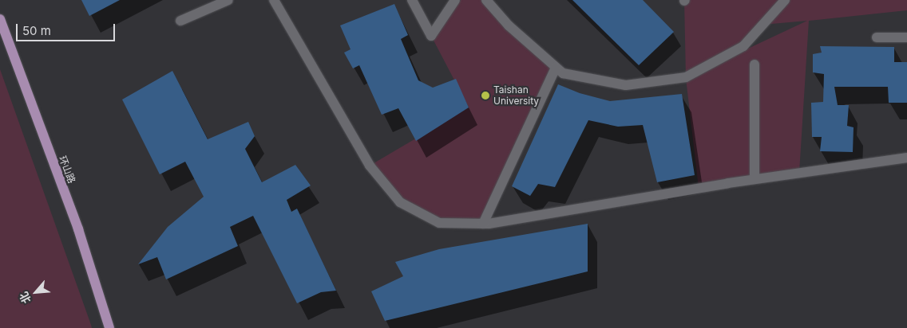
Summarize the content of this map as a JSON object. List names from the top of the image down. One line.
{"streets":{"main road":["环山路"]},"places":["Taishan University"],"scale_bar":"50 m","north":"bottom left"}
